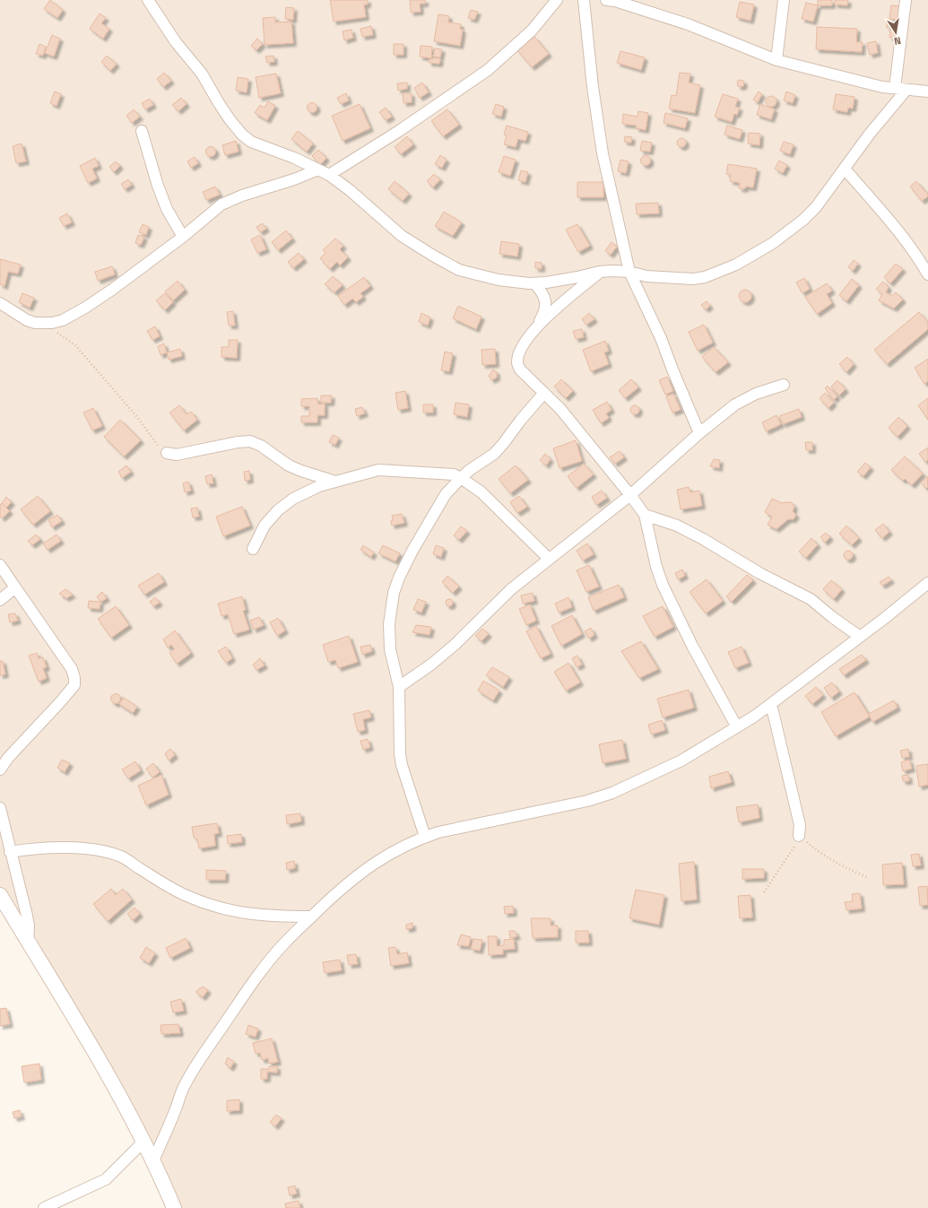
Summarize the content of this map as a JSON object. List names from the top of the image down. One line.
{"north":"bottom"}
